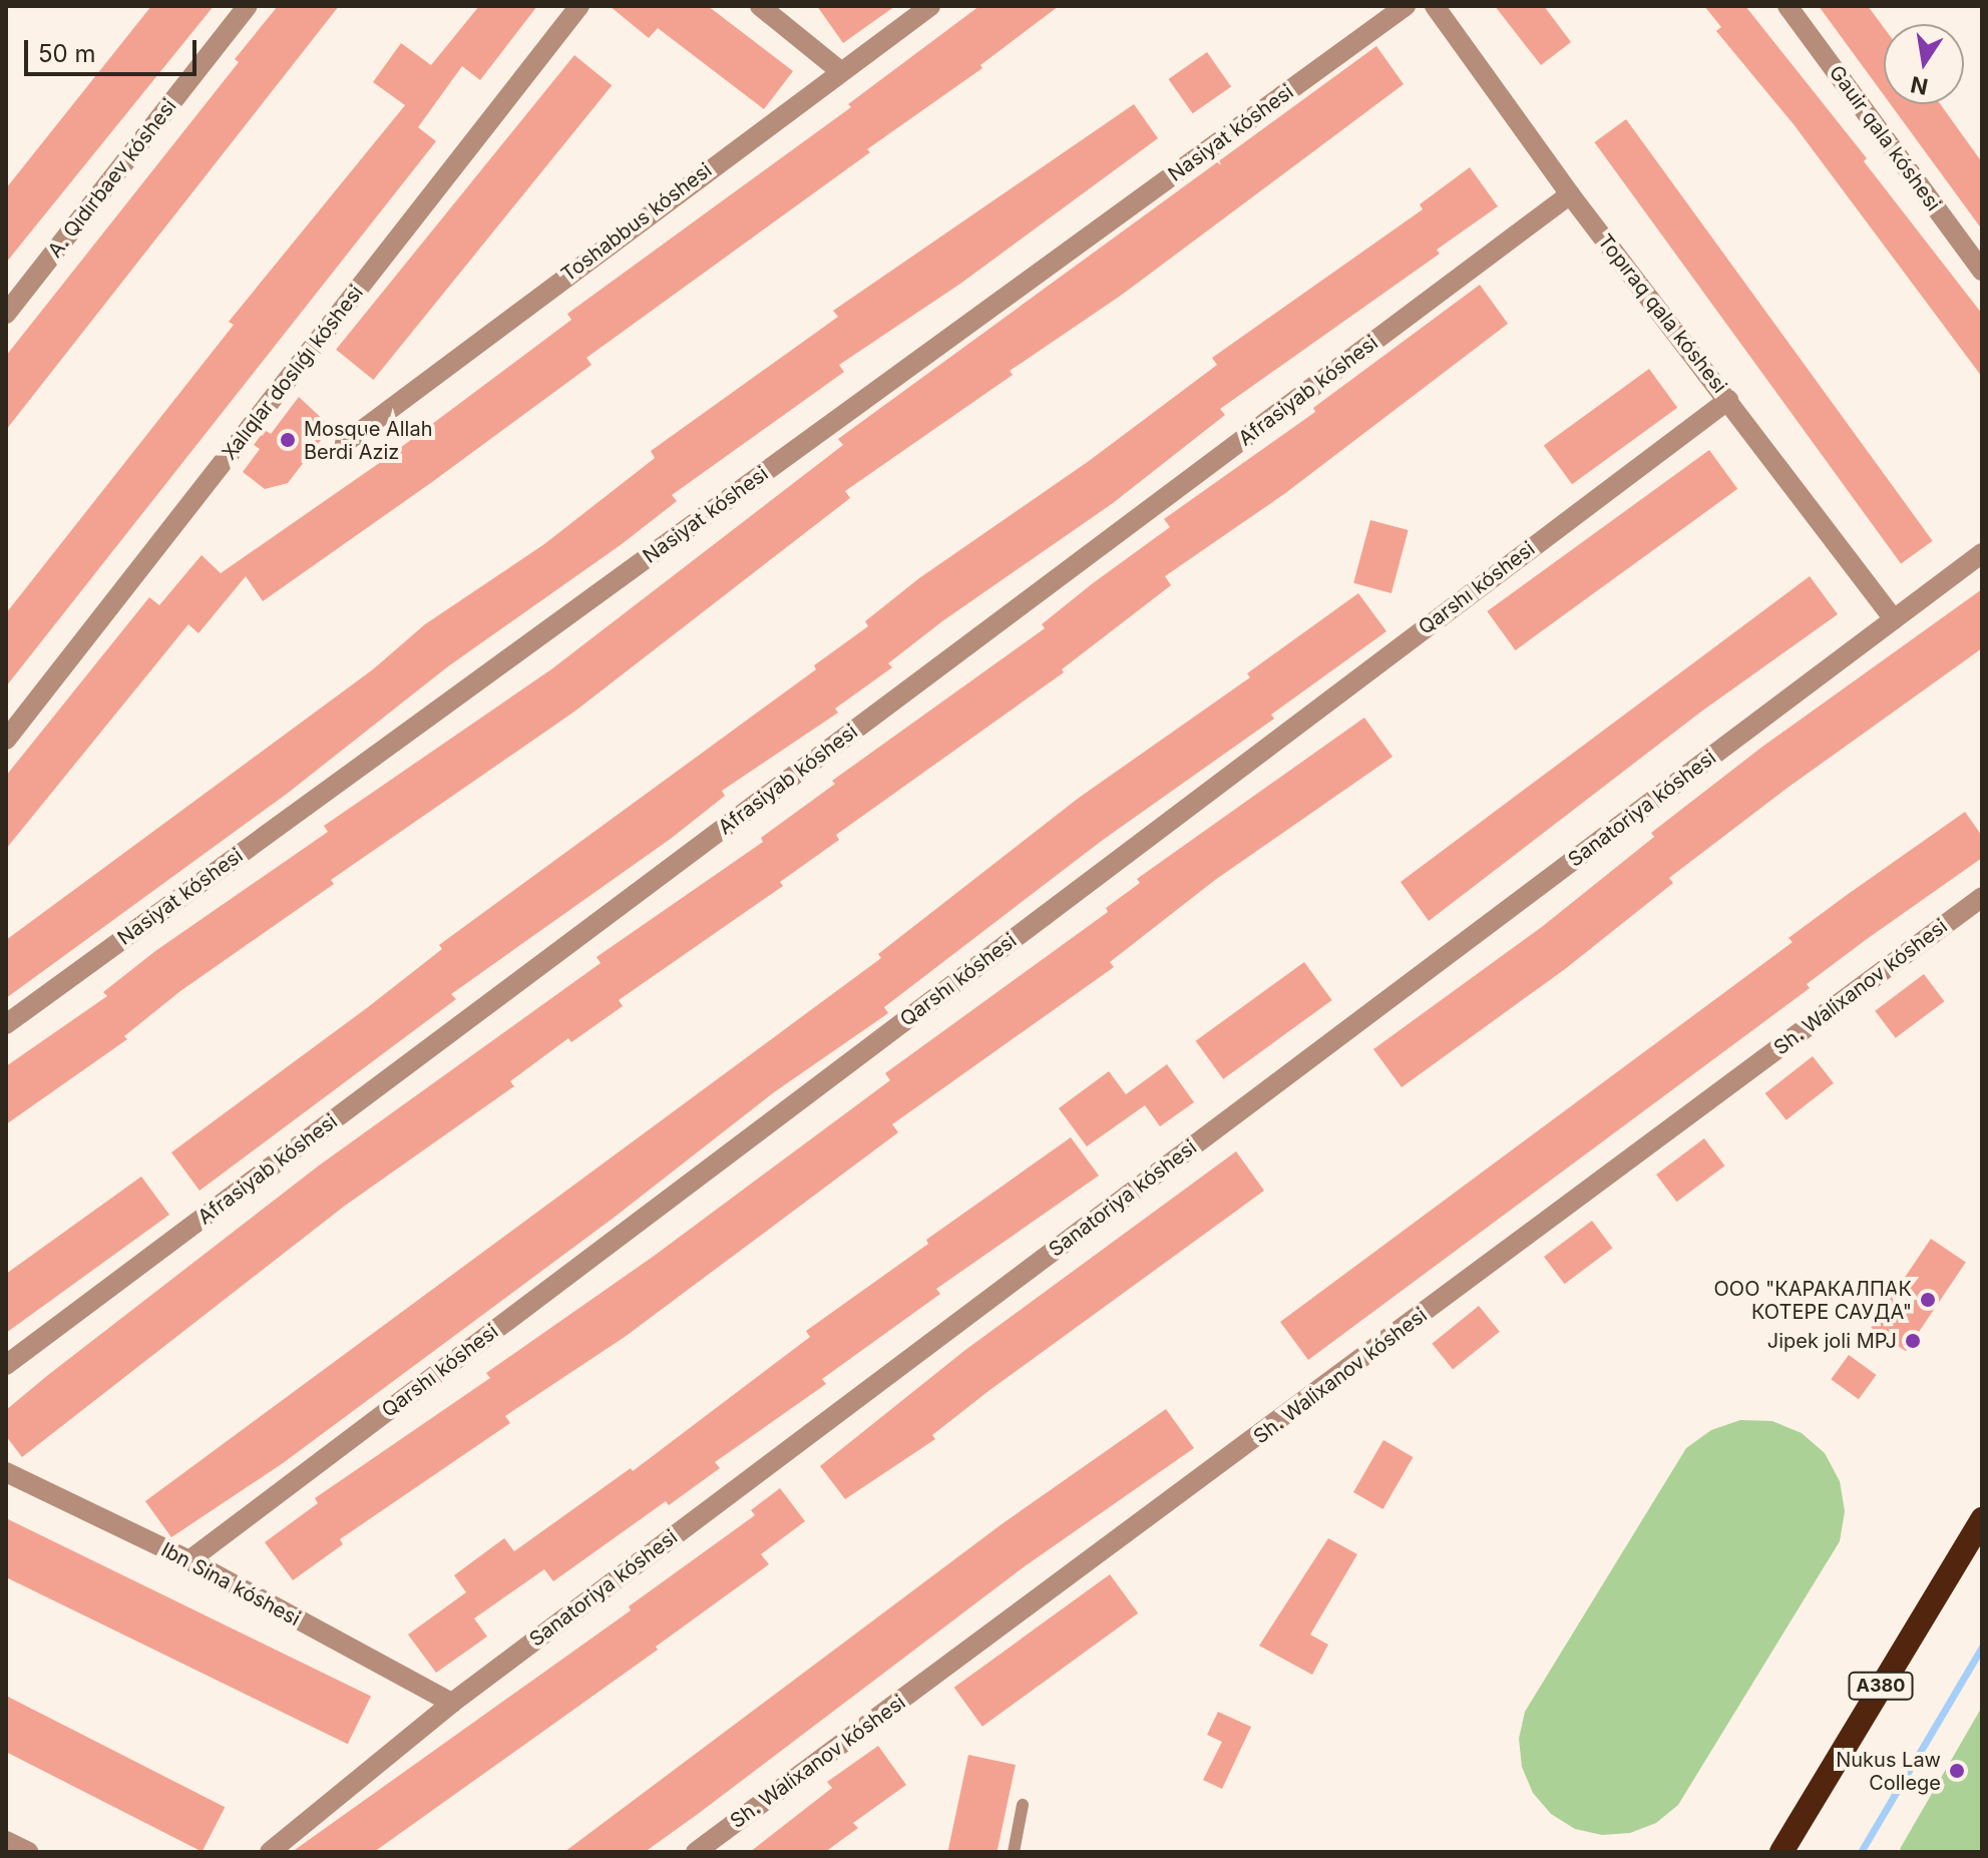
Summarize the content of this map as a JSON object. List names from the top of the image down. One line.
{"streets":{"highway":["A380"],"street":["Nasiyat kóshesi","Gauir qala kóshesi","A. Qıdırbaev kóshesi","Toshabbus kóshesi","Topıraq qala kóshesi","Xalıqlar doslıǵı kóshesi","Afrasiyab kóshesi","Qarshı kóshesi","Sanatoriya kóshesi","Sh. Walixanov kóshesi","Ibn Sina kóshesi"]},"crossings":[["Topıraq qala kóshesi","Afrasiyab kóshesi"],["Topıraq qala kóshesi","Qarshı kóshesi"],["Topıraq qala kóshesi","Sanatoriya kóshesi"],["Qarshı kóshesi","Ibn Sina kóshesi"],["Sanatoriya kóshesi","Ibn Sina kóshesi"]],"places":["Mosque Allah Berdi Aziz","ООО \"КАРАКАЛПАК КОТЕРЕ САУДА\"","Jipek joli MPJ","Nukus Law College"],"scale_bar":"50 m","north":"bottom"}
